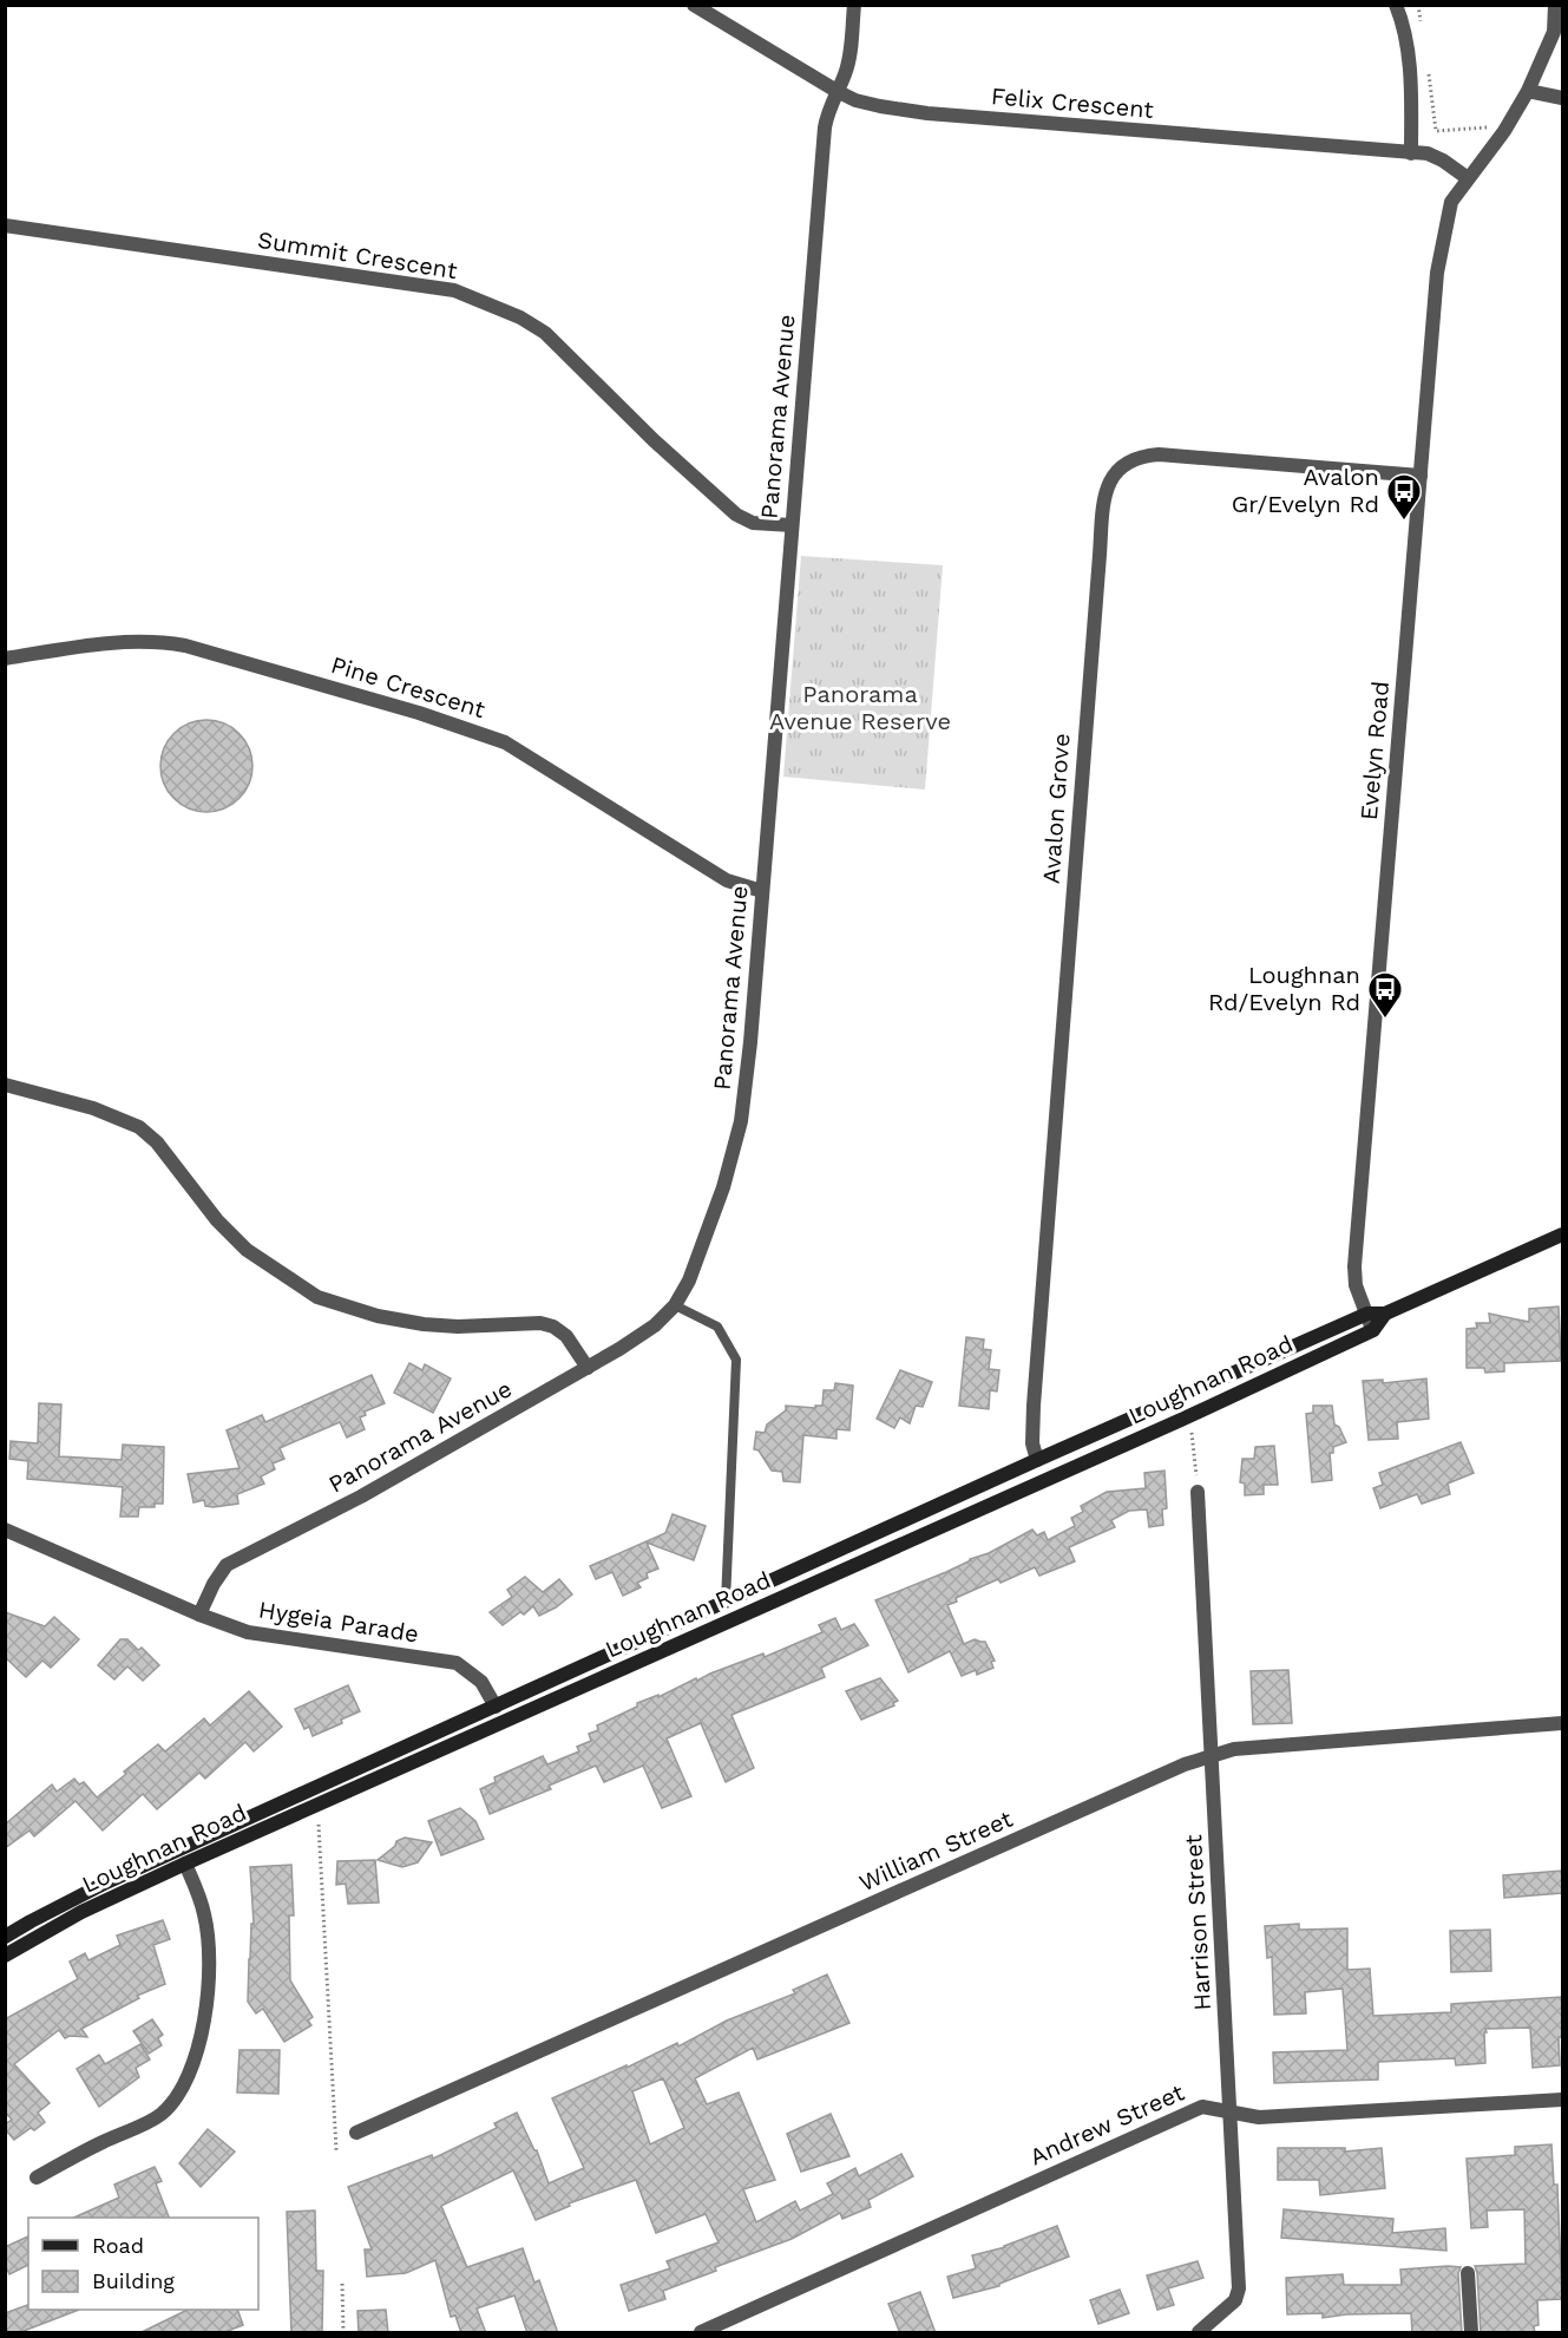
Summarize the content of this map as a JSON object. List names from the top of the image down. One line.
{"streets":{"main road":["Loughnan Road"],"street":["Felix Crescent","Summit Crescent","Panorama Avenue","Pine Crescent","Evelyn Road","Avalon Grove","Hygeia Parade","William Street","Harrison Street","Andrew Street"]},"crossings":[["Felix Crescent","Panorama Avenue"],["Felix Crescent","Evelyn Road"],["Summit Crescent","Panorama Avenue"],["Panorama Avenue","Pine Crescent"],["Panorama Avenue","Hygeia Parade"],["Evelyn Road","Avalon Grove"],["Evelyn Road","Loughnan Road"],["Avalon Grove","Loughnan Road"],["Loughnan Road","Hygeia Parade"],["William Street","Harrison Street"],["Harrison Street","Andrew Street"]],"parks":["Panorama Avenue Reserve"],"places":{"bus stop":["Avalon Gr/Evelyn Rd","Loughnan Rd/Evelyn Rd"]},"legend":["Road","Building"]}
